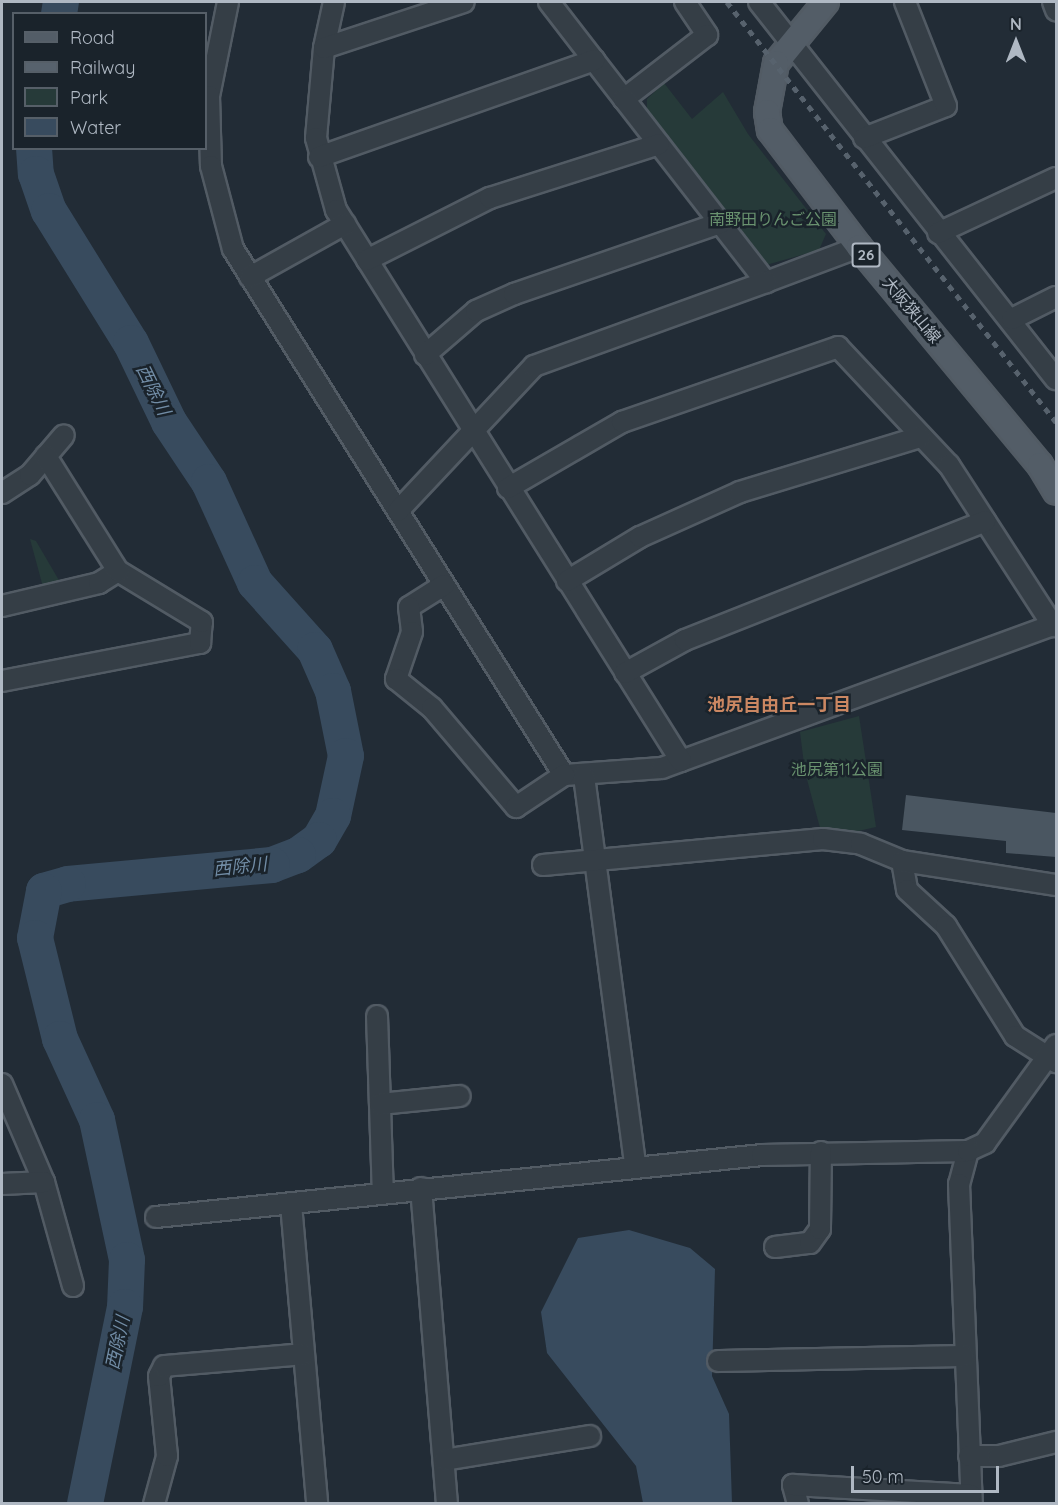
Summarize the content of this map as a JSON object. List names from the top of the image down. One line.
{"streets":{"main road":["26","大阪狭山線"]},"districts":["池尻自由丘一丁目"],"water":["西除川"],"parks":["南野田りんご公園","池尻第11公園"],"legend":["Road","Railway","Park","Water"],"scale_bar":"50 m","north":"top"}
